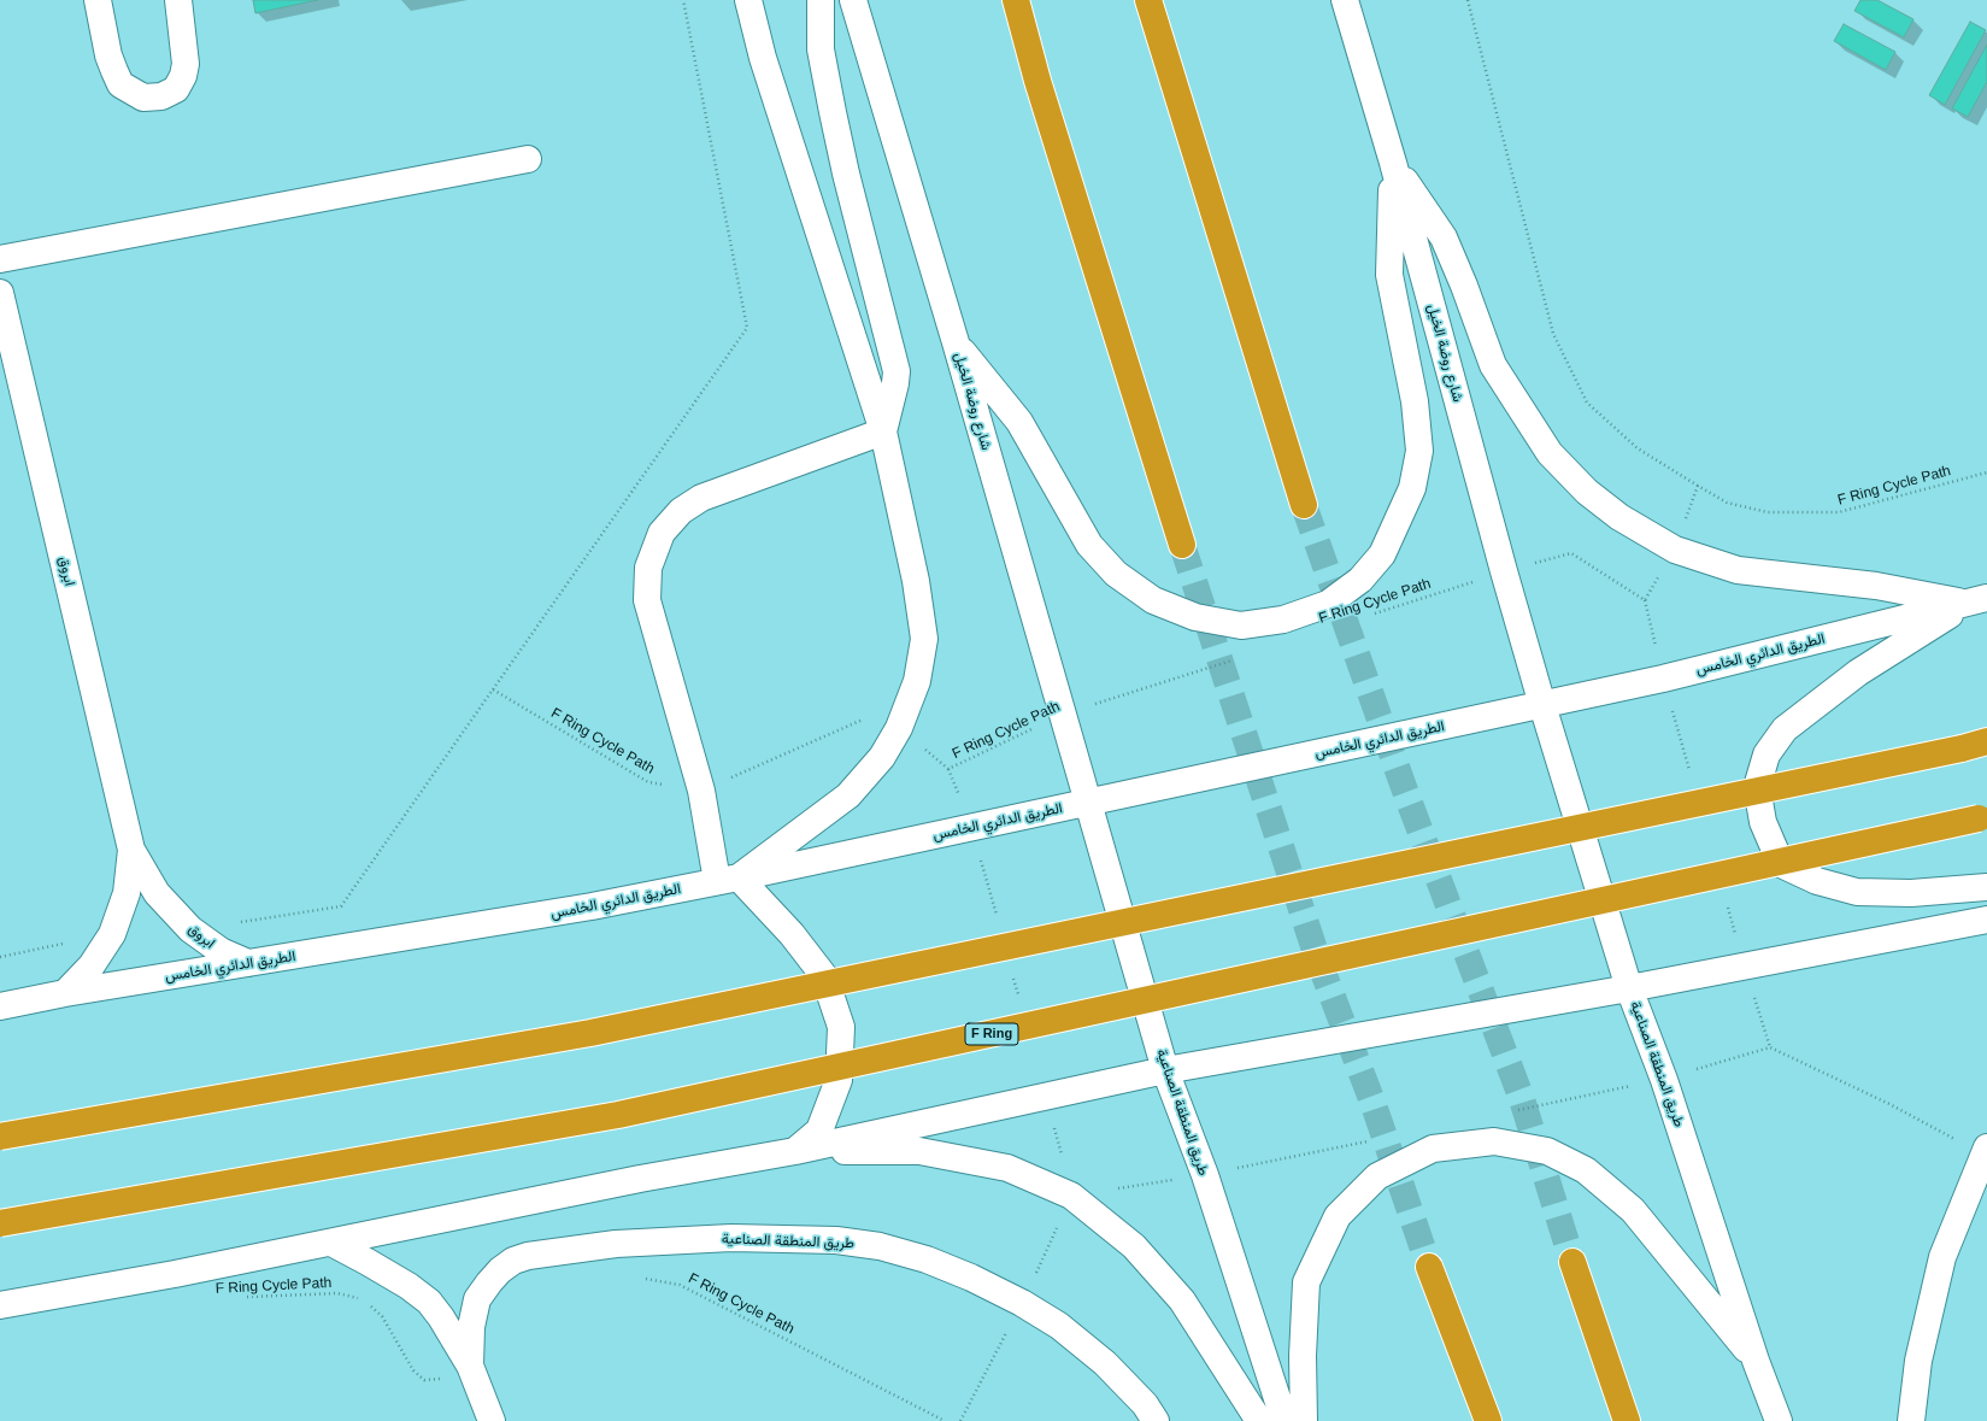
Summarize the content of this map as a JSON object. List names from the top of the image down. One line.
{"streets":{"highway":["F Ring"],"street":["شارع روضة الخيل","ابروق","الطريق الدائري الخامس","طريق المنطقة الصناعية"],"path":["F Ring Cycle Path"]},"crossings":[["شارع روضة الخيل","F Ring Cycle Path"],["شارع روضة الخيل","الطريق الدائري الخامس"],["شارع روضة الخيل","طريق المنطقة الصناعية"],["F Ring Cycle Path","طريق المنطقة الصناعية"],["ابروق","الطريق الدائري الخامس"],["الطريق الدائري الخامس","طريق المنطقة الصناعية"]]}
